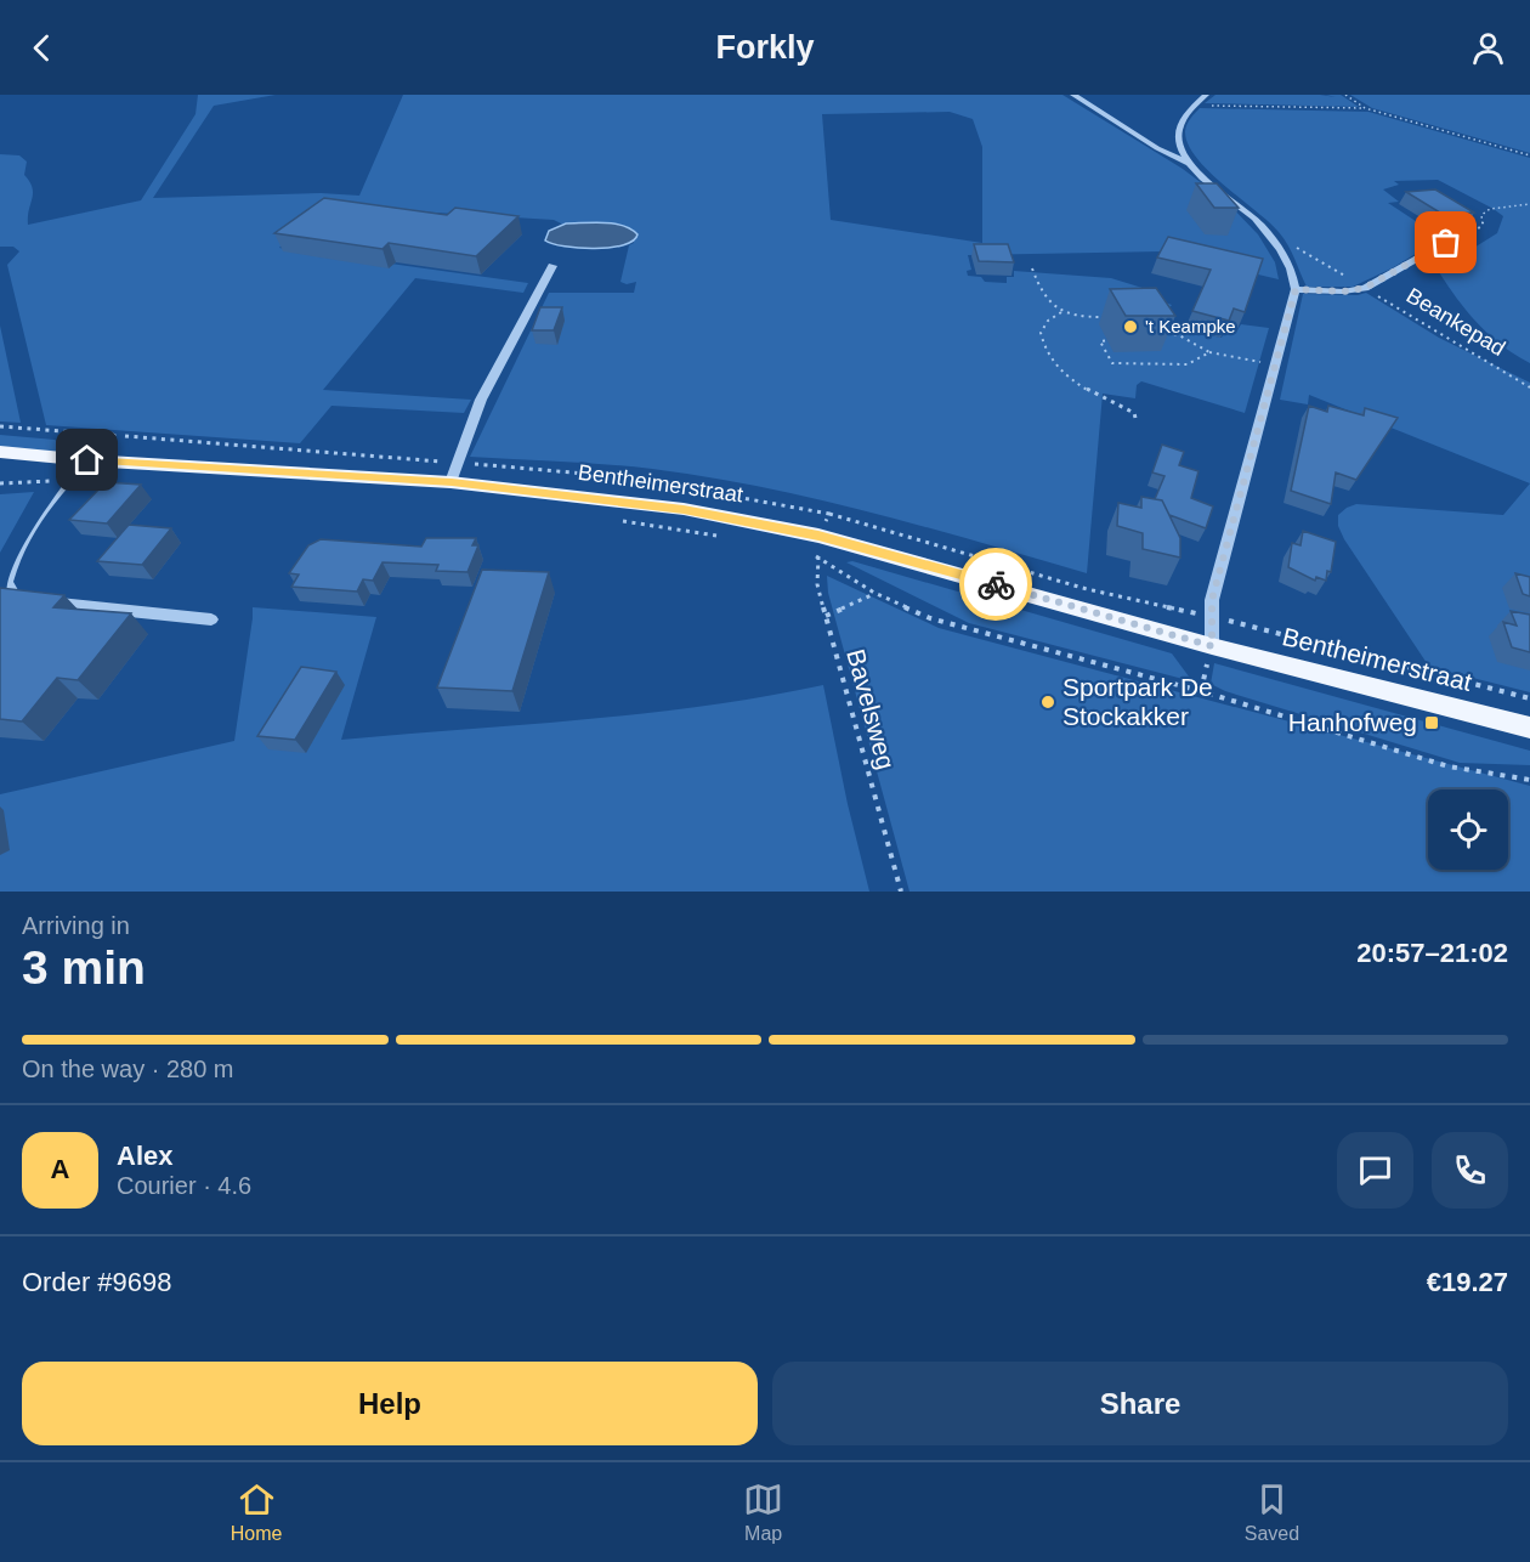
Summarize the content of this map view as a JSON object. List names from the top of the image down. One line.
{"streets":{"main road":["Bentheimerstraat"],"street":["Beankepad"],"path":["Bavelsweg"]},"crossings":[["Bentheimerstraat","Bavelsweg"]],"places":{"other":["'t Keampke","Sportpark De Stockakker"],"transit":["Hanhofweg"]},"page":{"header":"Forkly","heading":["3 min","Arriving in","20:57–21:02"],"panel":["Alex","Courier · 4.6","Order #9698","€19.27"],"bar":"On the way · 280 m","round":"A","buttons":["Help","Share"],"tabs":["Home","Map","Saved"]}}
